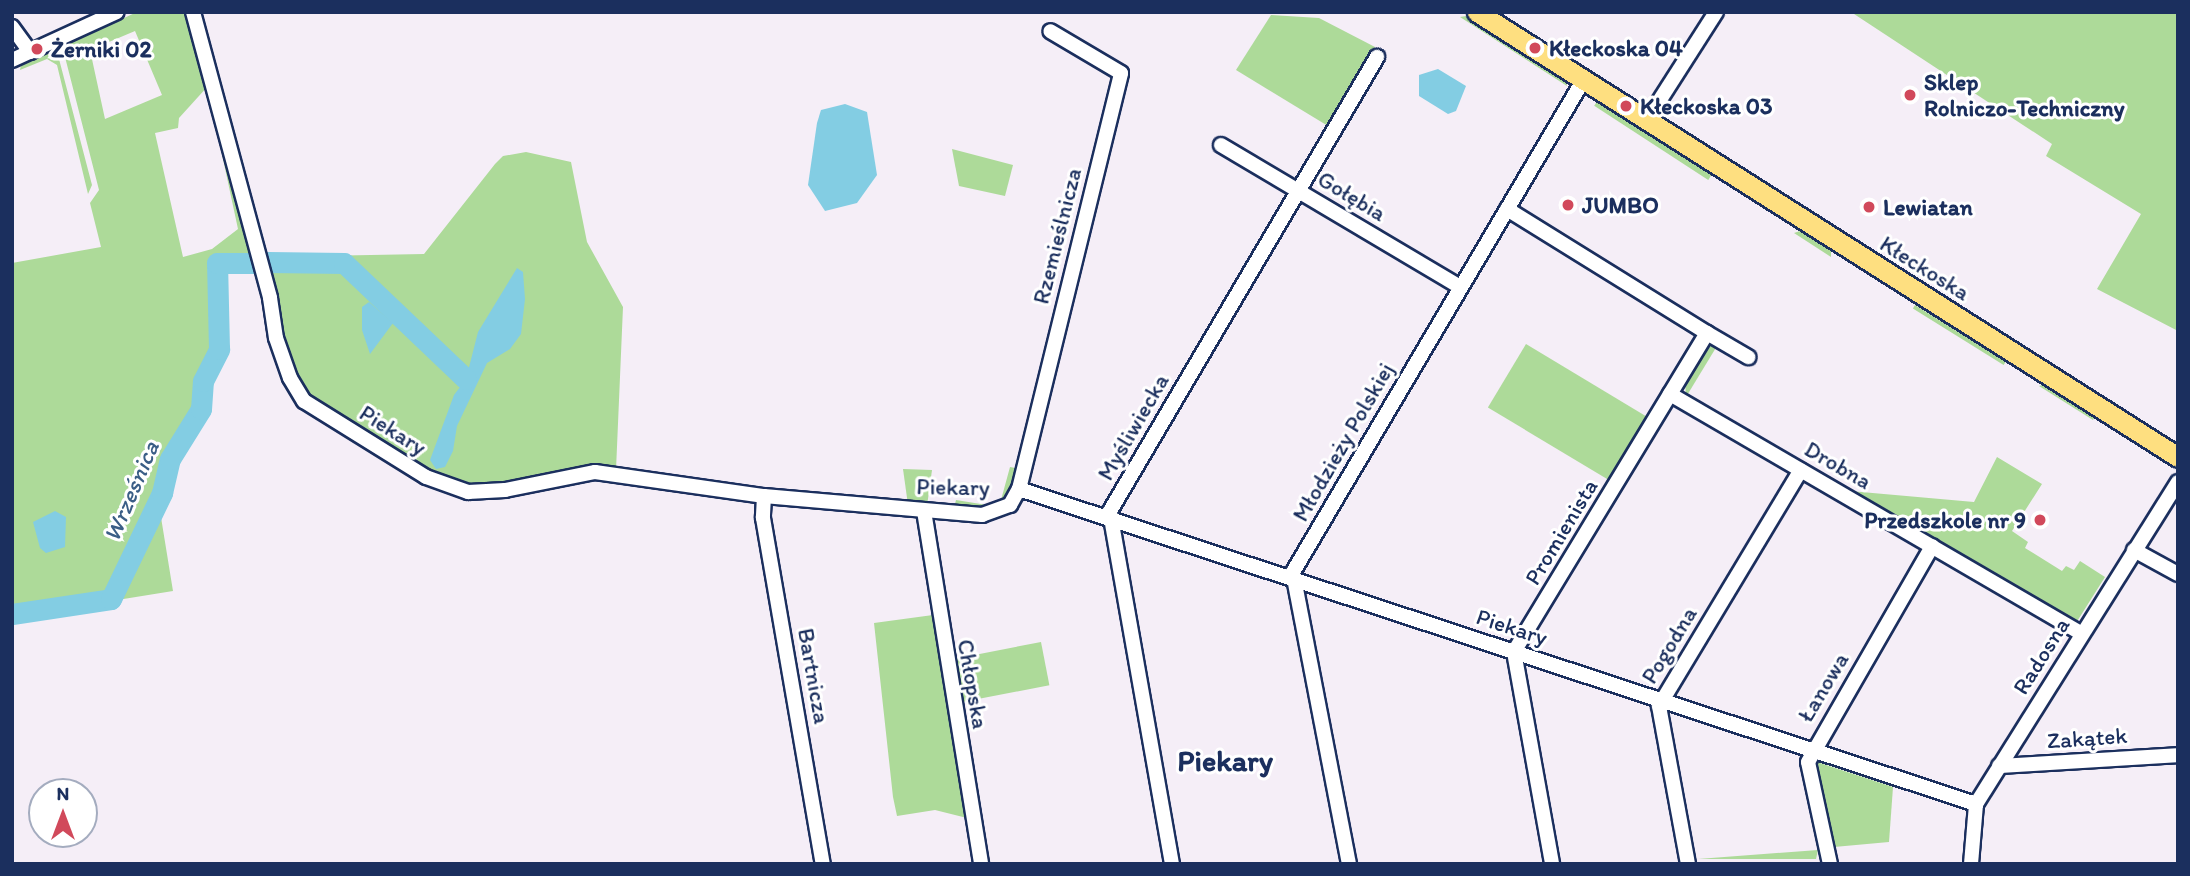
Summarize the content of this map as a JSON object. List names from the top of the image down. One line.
{"streets":{"main road":["Kłeckoska"],"street":["Gołębia","Rzemieślnicza","Myśliwiecka","Piekary","Młodzieży Polskiej","Drobna","Promienista","Pogodna","Radosna","Bartnicza","Chłopska","Łanowa","Zakątek"]},"crossings":[["Gołębia","Myśliwiecka"],["Gołębia","Młodzieży Polskiej"],["Rzemieślnicza","Piekary"],["Kłeckoska","Młodzieży Polskiej"],["Myśliwiecka","Piekary"],["Piekary","Młodzieży Polskiej"],["Piekary","Promienista"],["Piekary","Pogodna"],["Piekary","Radosna"],["Piekary","Bartnicza"],["Piekary","Chłopska"],["Piekary","Łanowa"],["Drobna","Promienista"],["Drobna","Pogodna"],["Drobna","Radosna"],["Drobna","Łanowa"],["Radosna","Zakątek"]],"districts":["Piekary"],"water":["Wrześnica"],"places":["Kłeckoska 04","Żerniki 02","Sklep Rolniczo-Techniczny","Kłeckoska 03","JUMBO","Lewiatan","Przedszkole nr 9"],"north":"top"}
